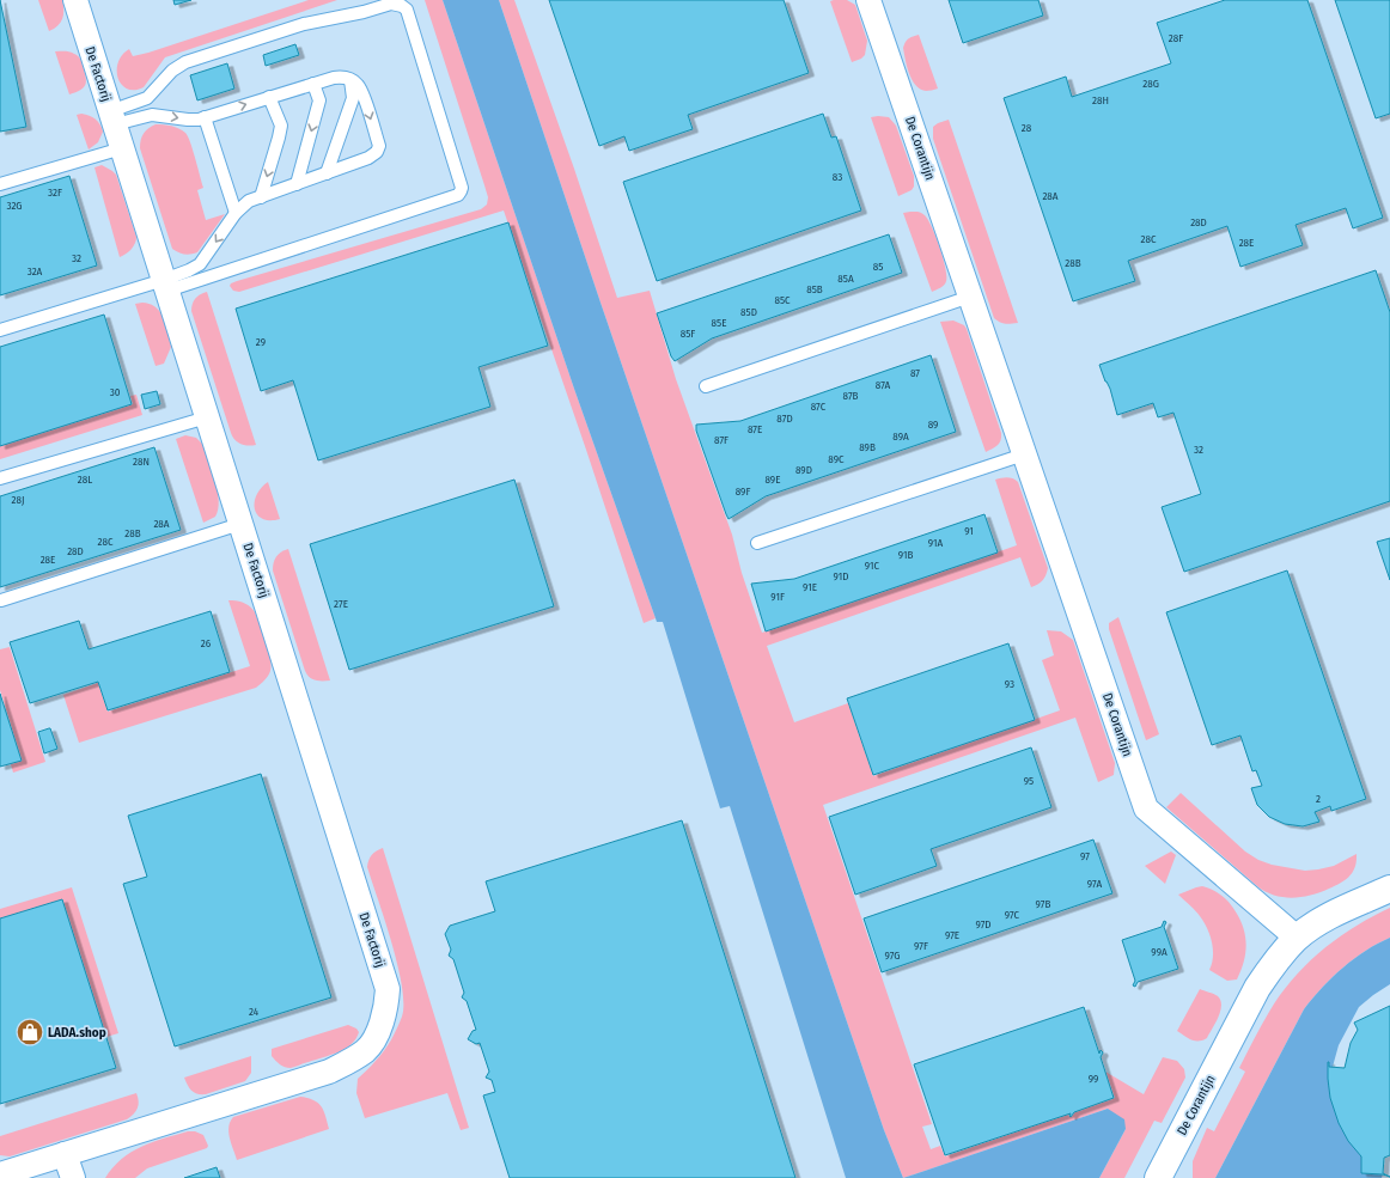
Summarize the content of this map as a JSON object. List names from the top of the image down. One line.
{"streets":{"street":["De Factorij","De Corantijn"]},"places":{"shop":["LADA.shop"]},"house_numbers":["28F","28G","28H","28","83","32F","28A","32G","28D","28C","28E","32","28B","85","32A","85A","85B","85C","85D","85E","85F","29","87","87A","30","87B","87C","87D","89","87E","89A","87F","89B","32","89C","28N","89D","28L","89E","89F","28J","28A","91","28B","28C","91A","28D","91B","28E","91C","91D","91E","91F","27E","26","93","95","2","97","97A","97B","97C","97D","97E","97F","99A","97G","24","99"]}
